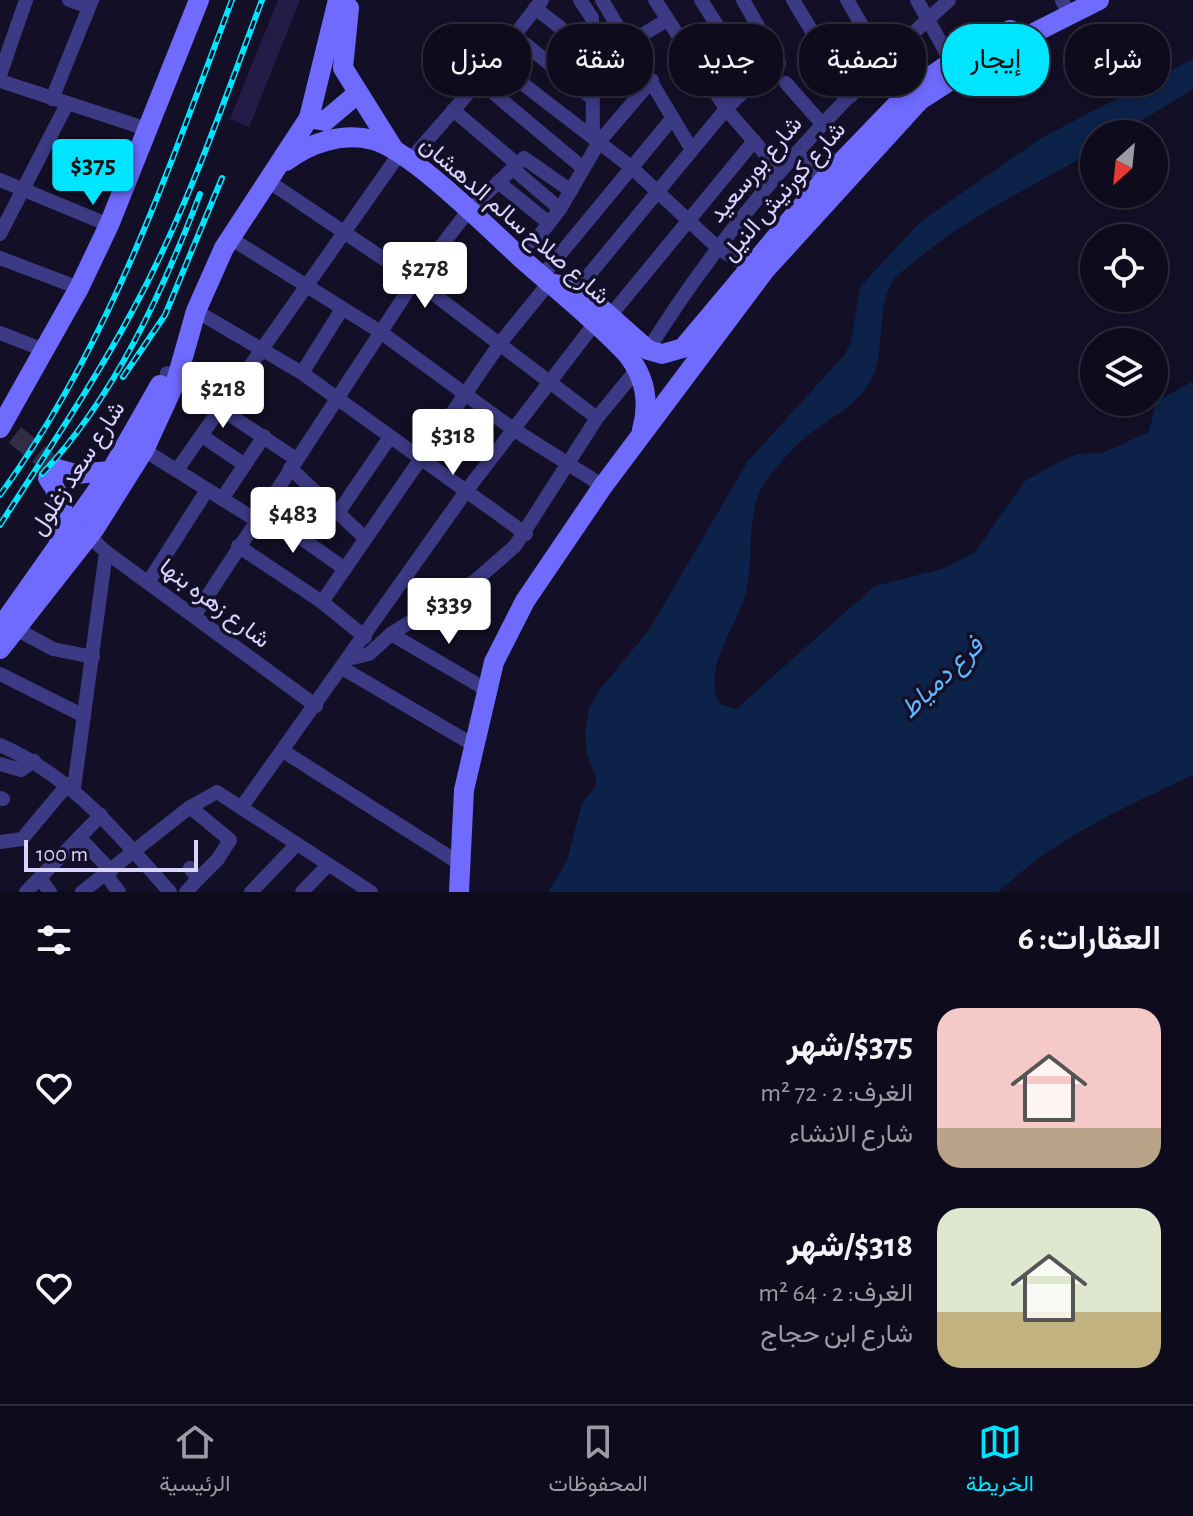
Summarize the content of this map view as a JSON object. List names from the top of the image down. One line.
{"streets":{"main road":["شارع كورنيش النيل","شارع صلاح سالم الدهشان","شارع سعد زغلول"],"street":["شارع بورسعيد","شارع زهره بنها"]},"crossings":[["شارع بورسعيد","شارع كورنيش النيل"],["شارع بورسعيد","شارع صلاح سالم الدهشان"],["شارع كورنيش النيل","شارع صلاح سالم الدهشان"],["شارع صلاح سالم الدهشان","شارع سعد زغلول"],["شارع سعد زغلول","شارع زهره بنها"]],"water":["فرع دمياط"],"scale_bar":"100 m","north":"bottom left","page":{"chip":["شراء","إيجار","تصفية","جديد","شقة","منزل"],"price":["$375","$278","$218","$318","$483","$339"],"scale":"100 m","heading":"العقارات: 6","list":[{"name":"$375/شهر","note":"الغرف: 2 · 72 m² · شارع الانشاء"},{"name":"$318/شهر","note":"الغرف: 2 · 64 m² · شارع ابن حجاج"}],"tabs":["الخريطة","المحفوظات","الرئيسية"]}}
